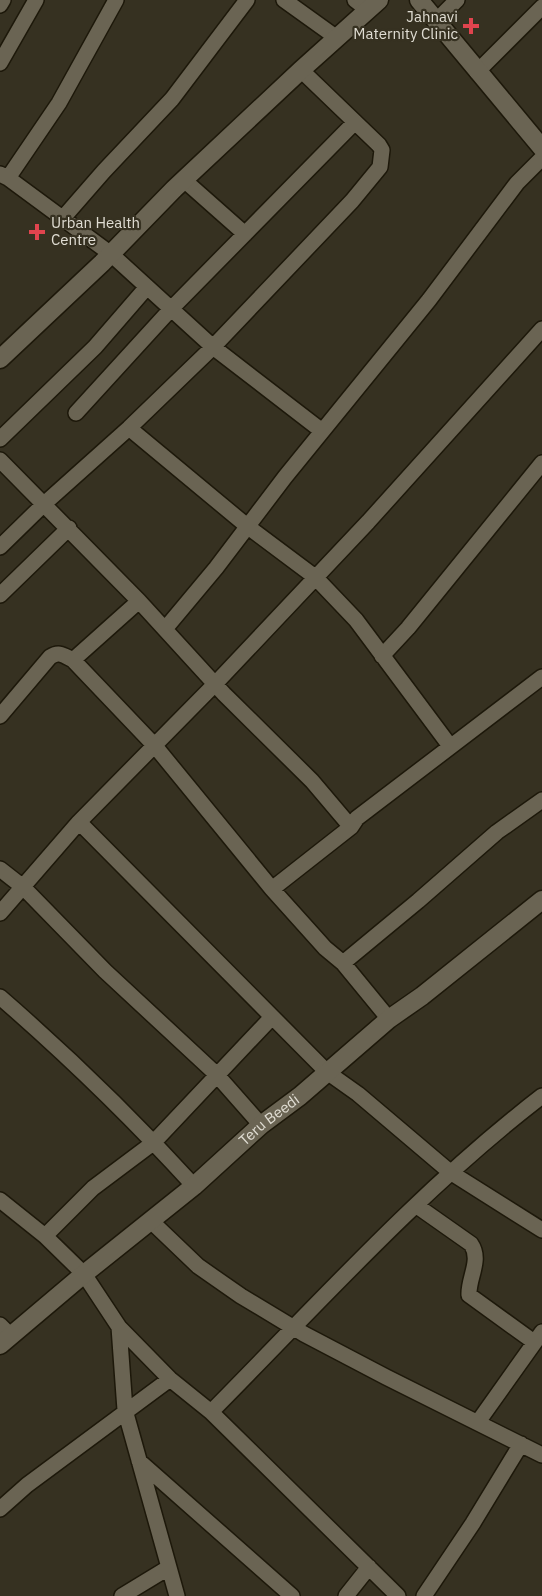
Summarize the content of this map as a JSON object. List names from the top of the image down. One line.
{"streets":{"street":["Teru Beedi"]},"places":{"health":["Jahnavi Maternity Clinic","Urban Health Centre"]}}
